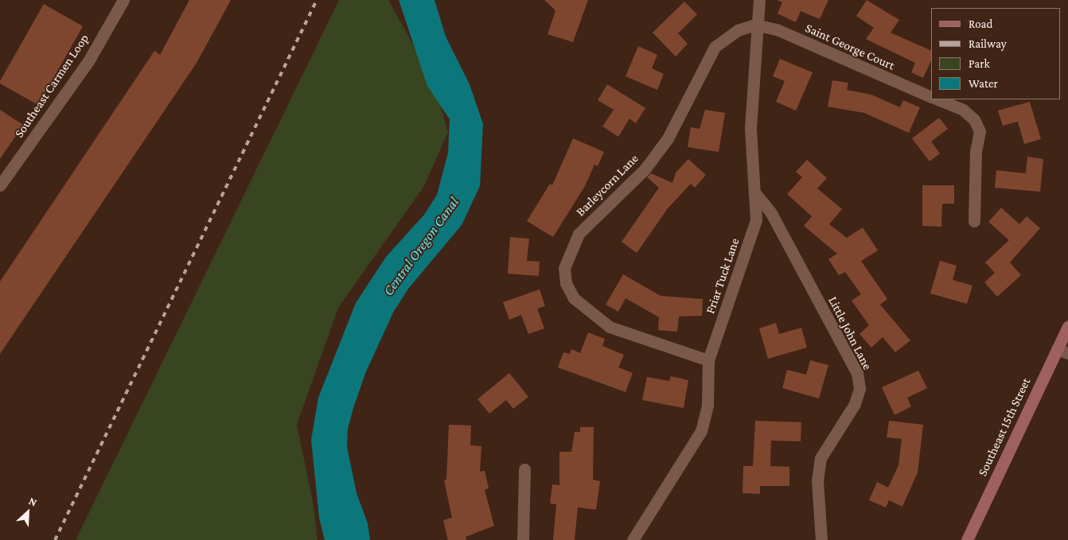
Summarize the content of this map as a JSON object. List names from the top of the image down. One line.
{"streets":{"main road":["Southeast 15th Street"],"street":["Saint George Court","Southeast Carmen Loop","Barleycorn Lane","Friar Tuck Lane","Little John Lane"]},"crossings":[["Saint George Court","Barleycorn Lane"],["Saint George Court","Friar Tuck Lane"],["Barleycorn Lane","Friar Tuck Lane"],["Friar Tuck Lane","Little John Lane"]],"water":["Central Oregon Canal"],"legend":["Road","Railway","Park","Water"],"north":"top right"}
